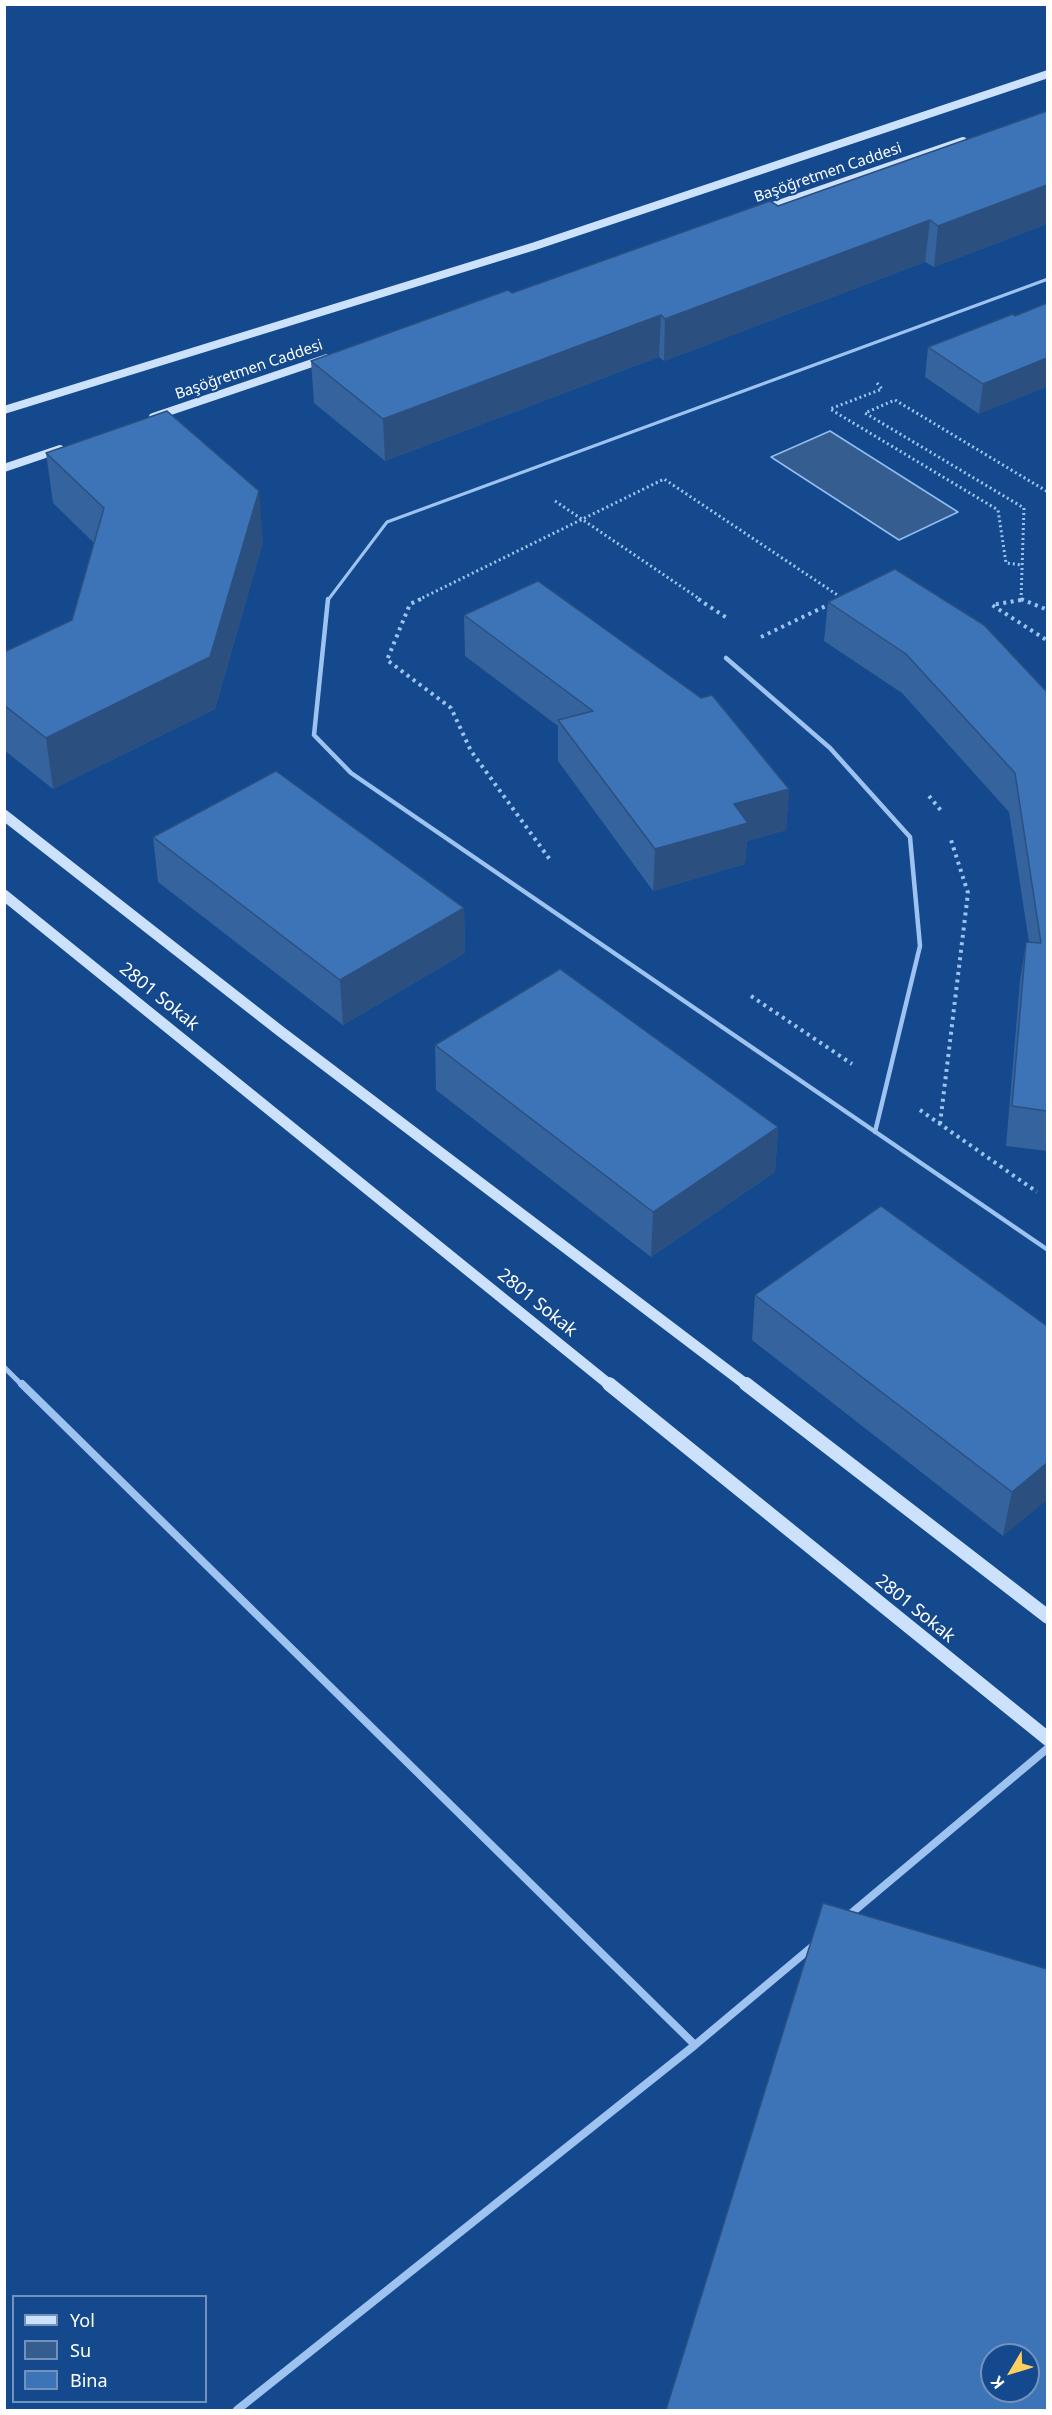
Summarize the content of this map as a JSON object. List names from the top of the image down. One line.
{"streets":{"street":["Başöğretmen Caddesi","2801 Sokak"]},"legend":["Yol","Su","Bina"],"north":"bottom left"}
